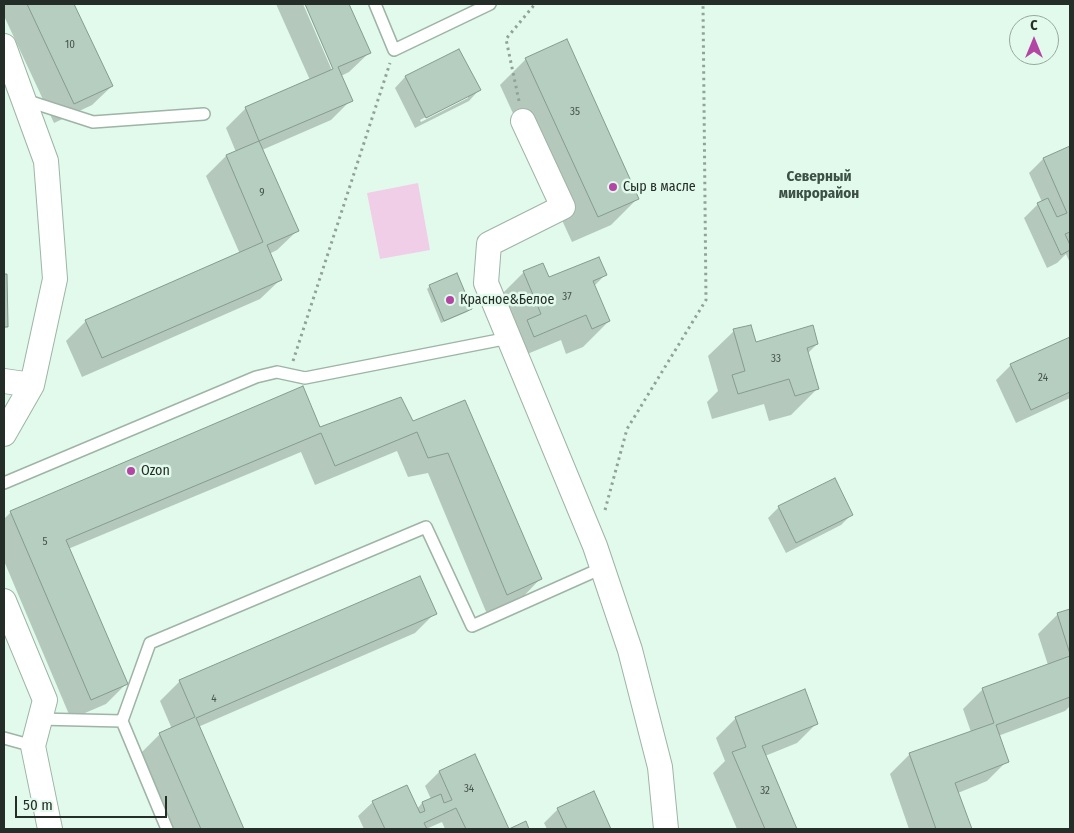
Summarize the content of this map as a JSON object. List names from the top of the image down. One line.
{"districts":["Северный микрорайон"],"places":["Сыр в масле","Красное&Белое","Ozon"],"house_numbers":["10","35","9","37","33","24","5","4","34","32"],"scale_bar":"50 m","north":"top"}
